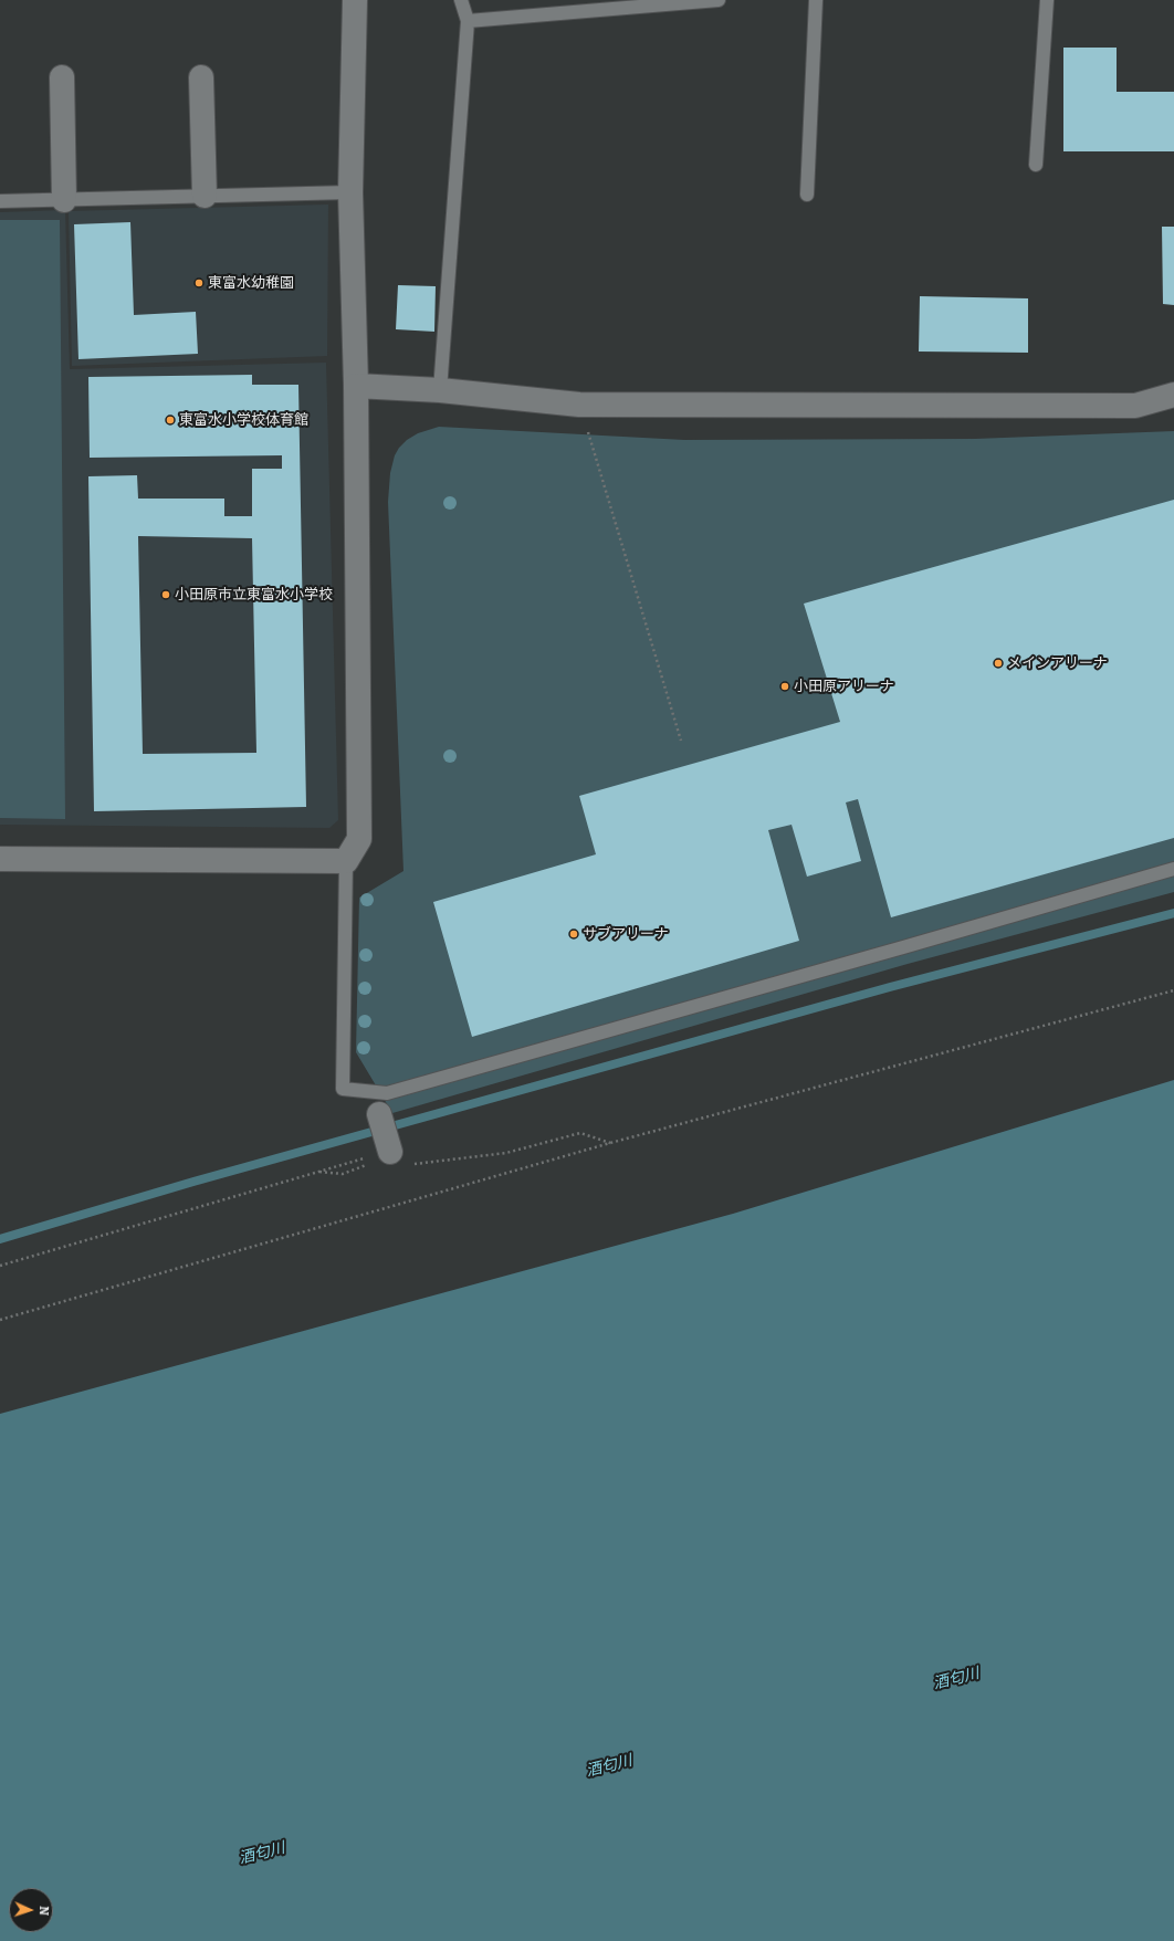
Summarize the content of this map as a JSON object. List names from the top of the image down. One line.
{"water":["酒匂川"],"places":["東富水幼稚園","東富水小学校体育館","小田原市立東富水小学校","メインアリーナ","小田原アリーナ","サブアリーナ"],"north":"right"}
